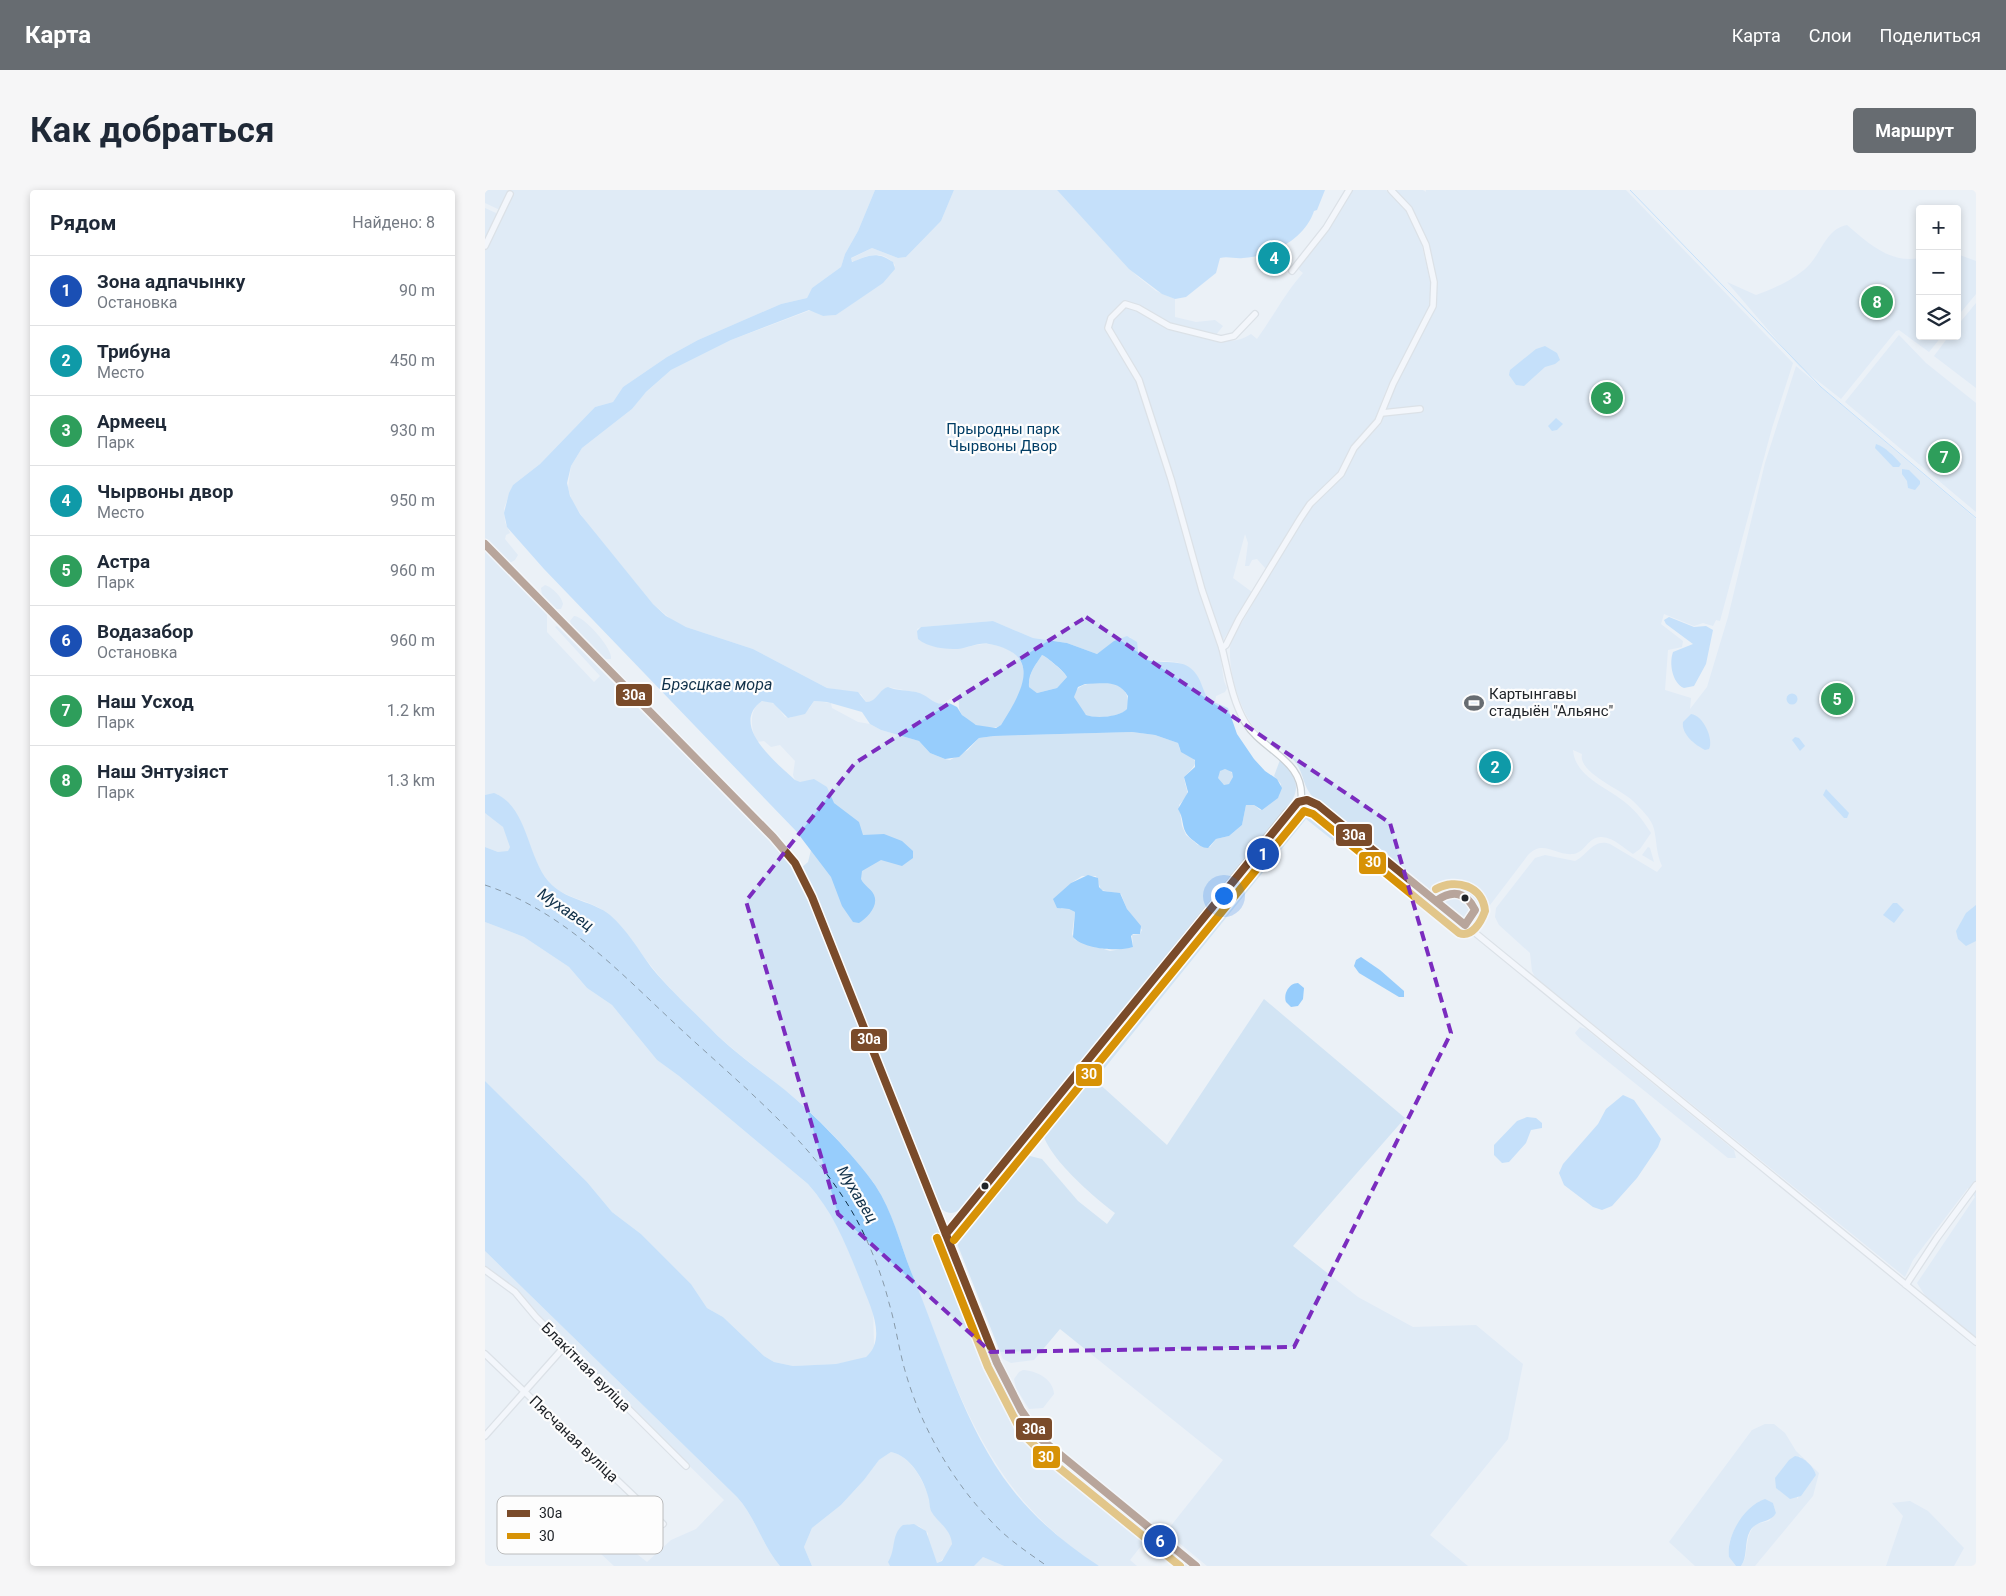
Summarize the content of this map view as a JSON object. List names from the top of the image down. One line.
{"streets":{"street":["Блакітная вуліца","Пясчаная вуліца"]},"water":["Брэсцкае мора","Мухавец"],"parks":["Прыродны парк Чырвоны Двор"],"places":{"sports":["Картынгавы стадыён \"Альянс\""]},"lines":["transit line 30а","transit line 30"],"legend":["30а","30"],"page":{"header":"Карта","nav":["Карта","Слои","Поделиться"],"buttons":"Маршрут","title":"Как добраться","heading":["Рядом","Найдено: 8"],"map_buttons":["+","−"],"pins":["4","8","3","7","5","2","1","6"],"list":[{"mark":"1","name":"Зона адпачынку","note":"Остановка","value":"90 m"},{"mark":"2","name":"Трибуна","note":"Место","value":"450 m"},{"mark":"3","name":"Армеец","note":"Парк","value":"930 m"},{"mark":"4","name":"Чырвоны двор","note":"Место","value":"950 m"},{"mark":"5","name":"Астра","note":"Парк","value":"960 m"},{"mark":"6","name":"Водазабор","note":"Остановка","value":"960 m"},{"mark":"7","name":"Наш Усход","note":"Парк","value":"1.2 km"},{"mark":"8","name":"Наш Энтузіяст","note":"Парк","value":"1.3 km"}]}}
